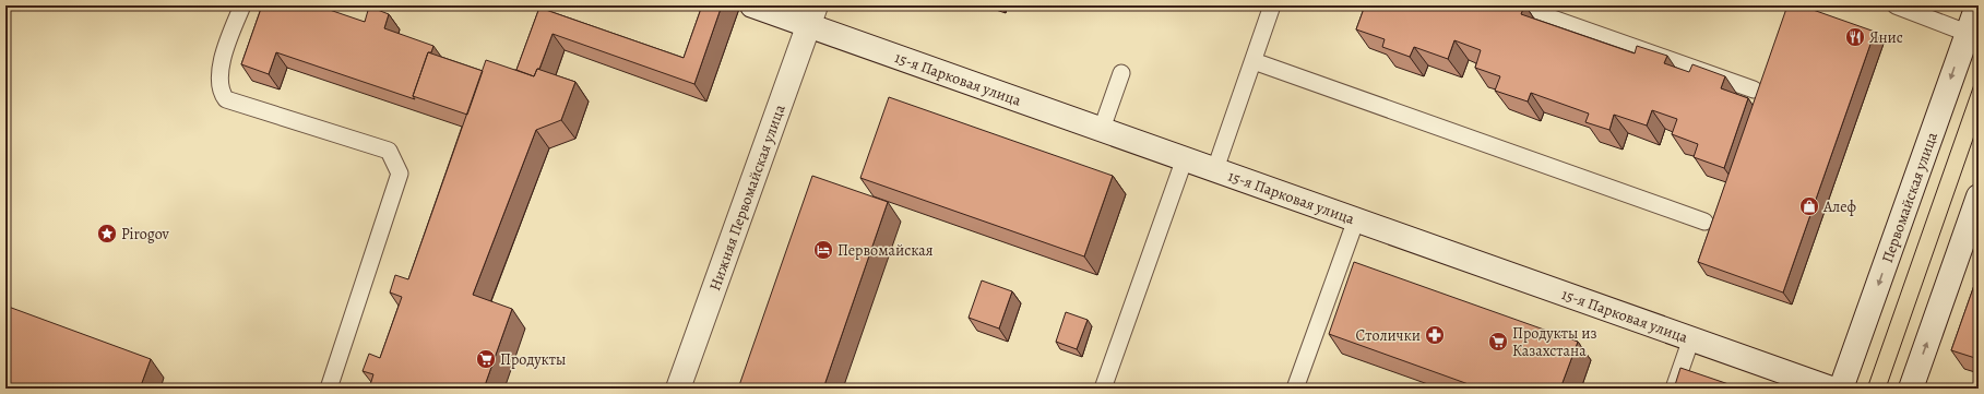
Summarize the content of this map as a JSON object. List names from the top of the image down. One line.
{"streets":{"street":["15-я Парковая улица","Нижняя Первомайская улица","Первомайская улица"]},"crossings":[["15-я Парковая улица","Нижняя Первомайская улица"]],"places":{"restaurant":["Янис"],"shop":["Алеф"],"place":["Pirogov"],"hotel":["Первомайская"],"pharmacy":["Столички"],"supermarket":["Продукты из Казахстана","Продукты"]}}
